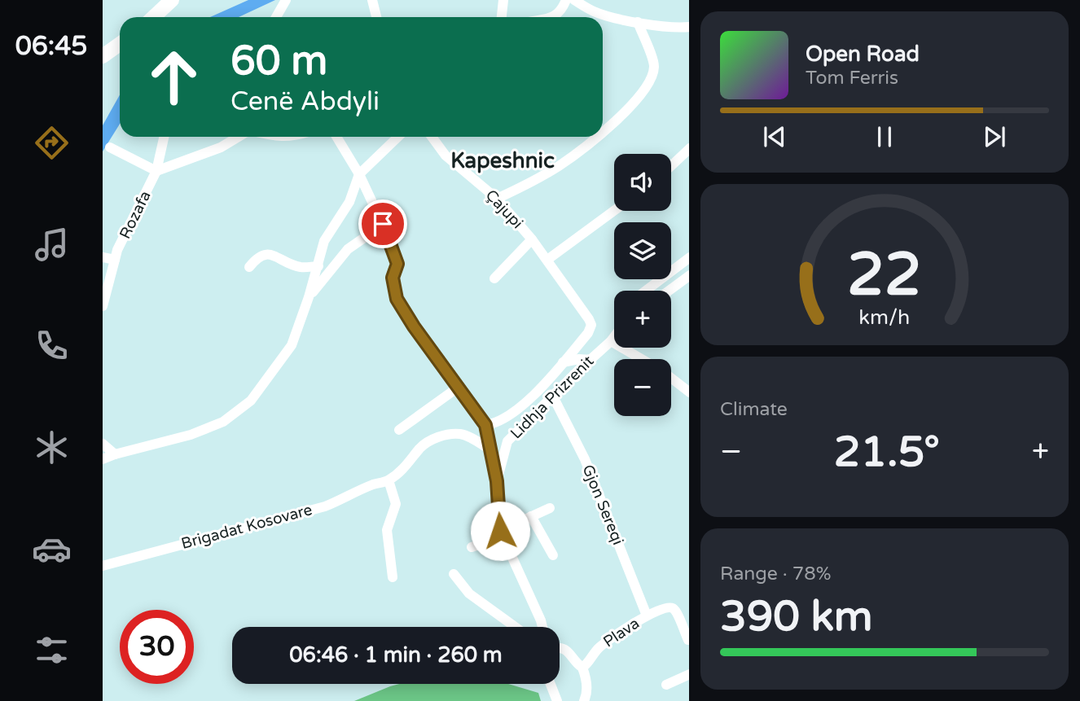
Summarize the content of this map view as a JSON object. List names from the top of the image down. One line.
{"streets":{"street":["Çajupi","Rozafa","Lidhja Prizrenit","Gjon Sereqi","Brigadat Kosovare","Plava"]},"crossings":[["Çajupi","Lidhja Prizrenit"],["Lidhja Prizrenit","Gjon Sereqi"],["Lidhja Prizrenit","Brigadat Kosovare"],["Gjon Sereqi","Plava"]],"districts":["Kapeshnic"],"page":{"tabs":"06:45","turn":["60 m","Cenë Abdyli"],"song":["Open Road","Tom Ferris"],"map_buttons":["+","−"],"tile":["Climate",["Range · 78%","390 km"]],"heat":["−","21.5°","+"],"limit":"30","trip":"06:46 · 1 min · 260 m","gauge":["22","km/h"]}}
